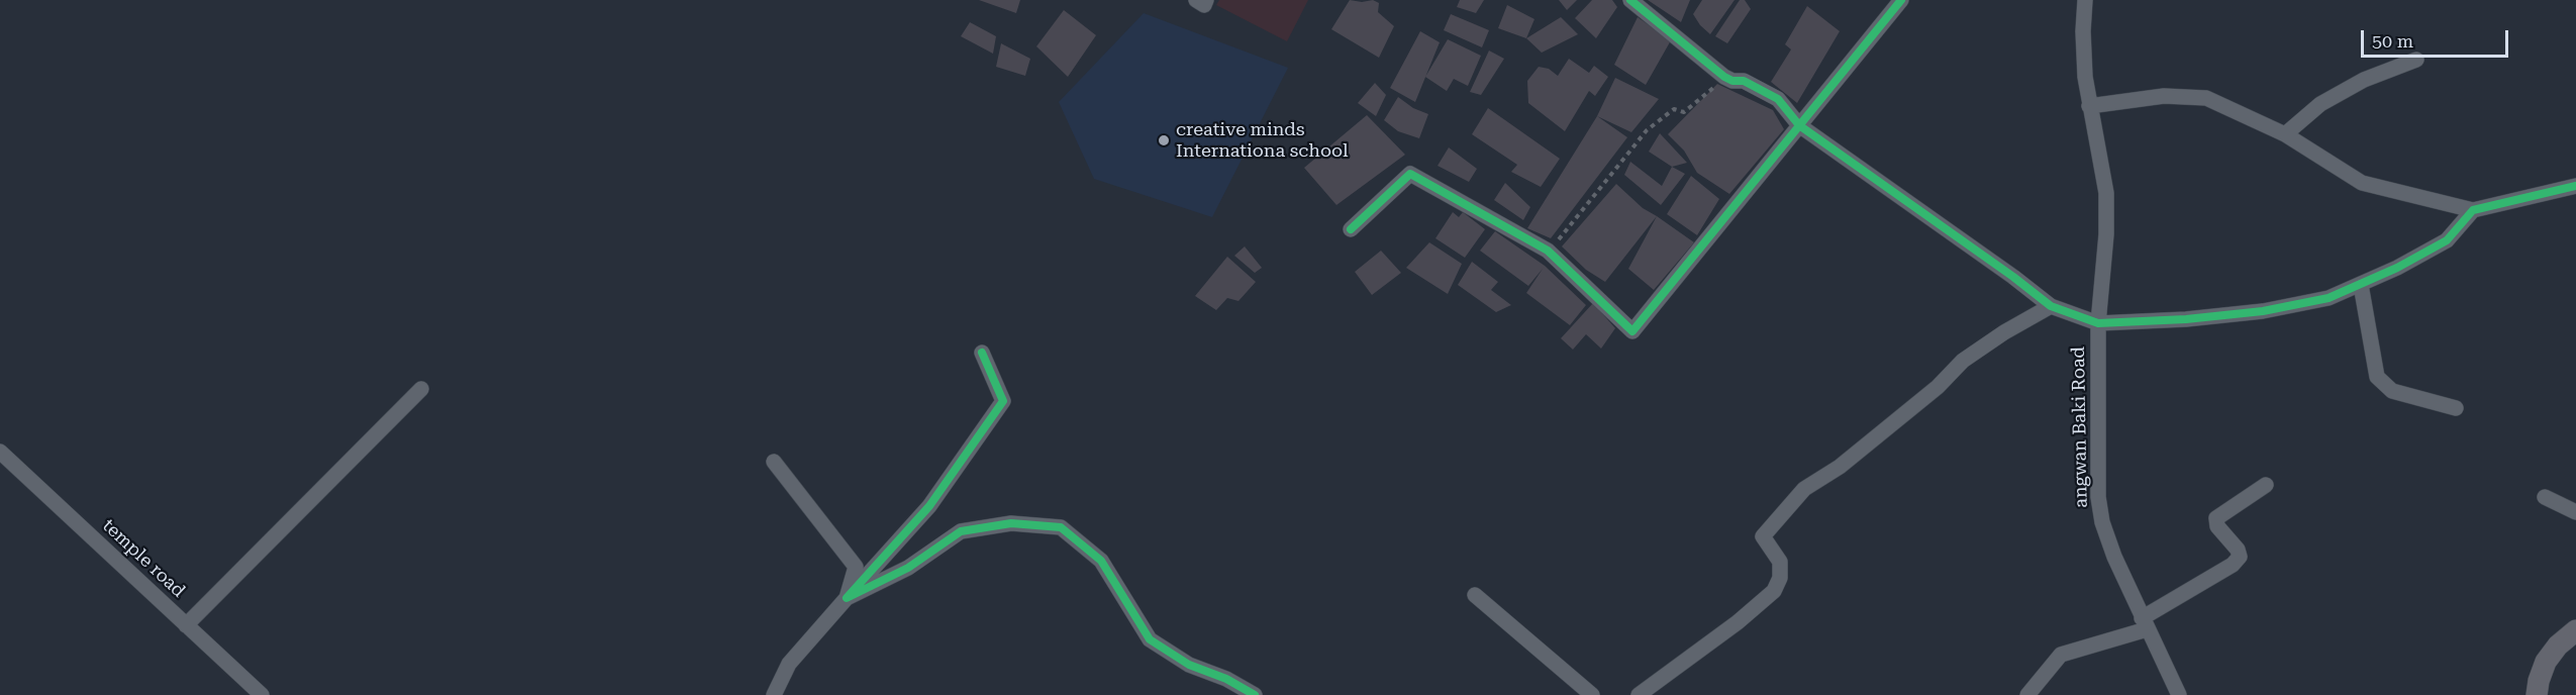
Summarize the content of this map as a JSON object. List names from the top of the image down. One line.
{"streets":{"street":["angwan Baki Road","temple road"]},"places":["creative minds Internationa school"],"scale_bar":"50 m"}
